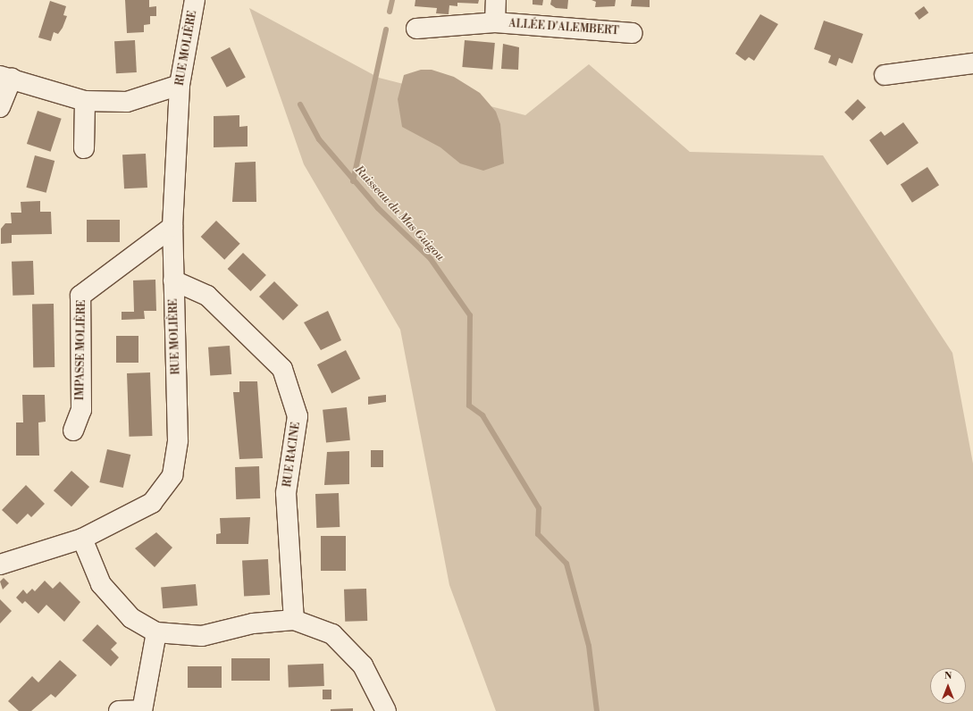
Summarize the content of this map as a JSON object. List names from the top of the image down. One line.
{"streets":{"street":["ALLÉE D'ALEMBERT","RUE MOLIÈRE","IMPASSE MOLIÈRE","RUE RACINE"]},"crossings":[["RUE MOLIÈRE","IMPASSE MOLIÈRE"],["RUE MOLIÈRE","RUE RACINE"]],"water":["Ruisseau du Mas Guigou"],"north":"top"}
